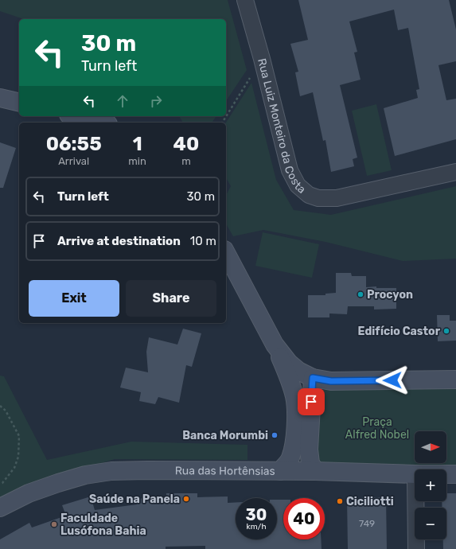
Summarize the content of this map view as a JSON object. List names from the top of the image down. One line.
{"streets":{"street":["Rua Luiz Monteiro da Costa","Rua das Hortênsias"]},"parks":["Praça Alfred Nobel"],"places":["Procyon","Edifício Castor","Banca Morumbi","Saúde na Panela","Ciciliotti","Faculdade Lusófona Bahia"],"house_numbers":["749"],"north":"right","page":{"turn":["30 m","Turn left"],"eta":["06:55","Arrival","1","min","40","m"],"list":[{"name":"Turn left","value":"30 m"},{"name":"Arrive at destination","value":"10 m"}],"buttons":["Exit","Share"],"map_buttons":["+","−"],"speed":"30 km/h","limit":"40"}}
